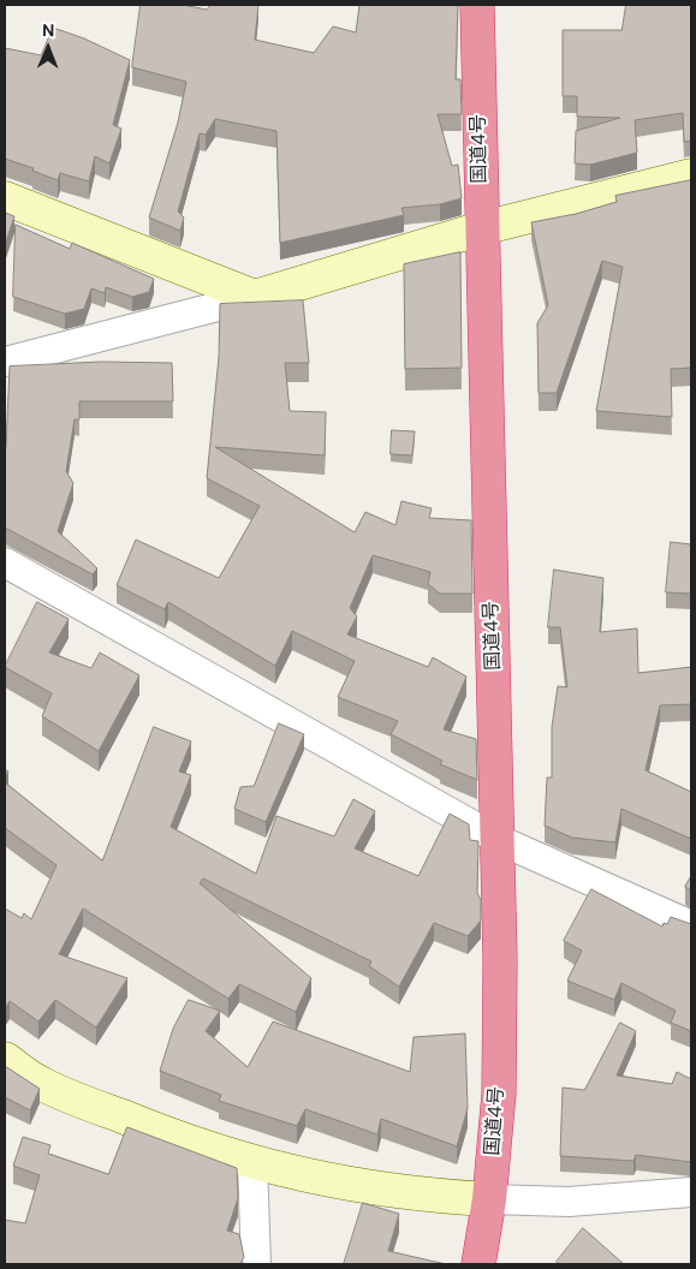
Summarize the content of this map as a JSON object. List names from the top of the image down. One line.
{"streets":{"highway":["国道4号"]},"north":"top"}
